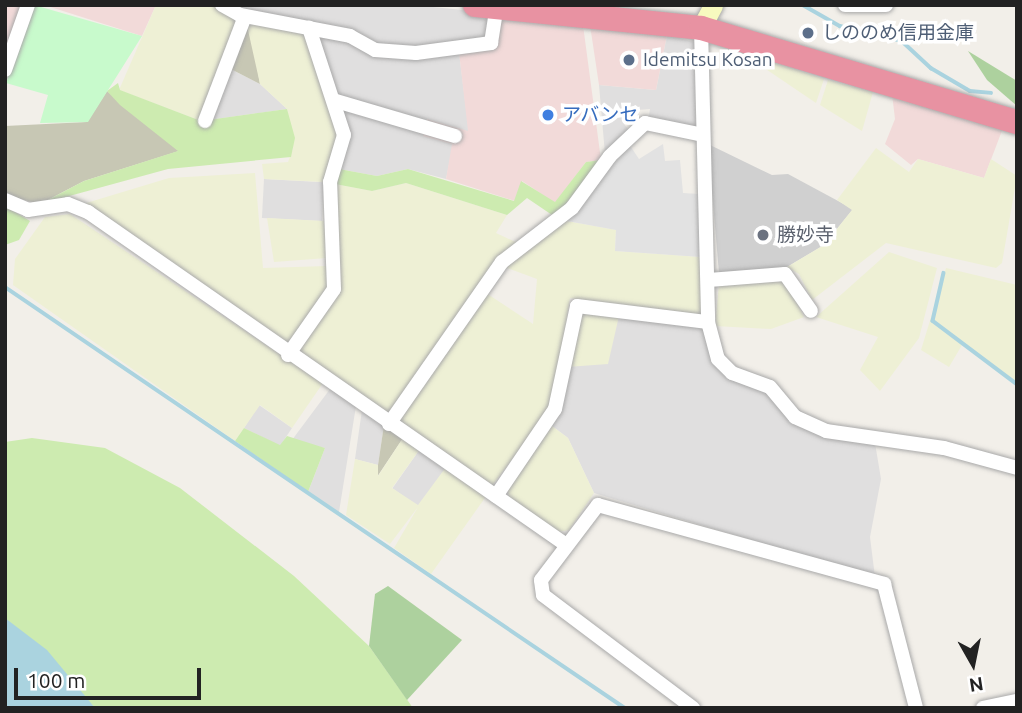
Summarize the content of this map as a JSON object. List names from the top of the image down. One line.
{"places":["しののめ信用金庫","Idemitsu Kosan","アバンセ","勝妙寺"],"scale_bar":"100 m","north":"bottom"}
